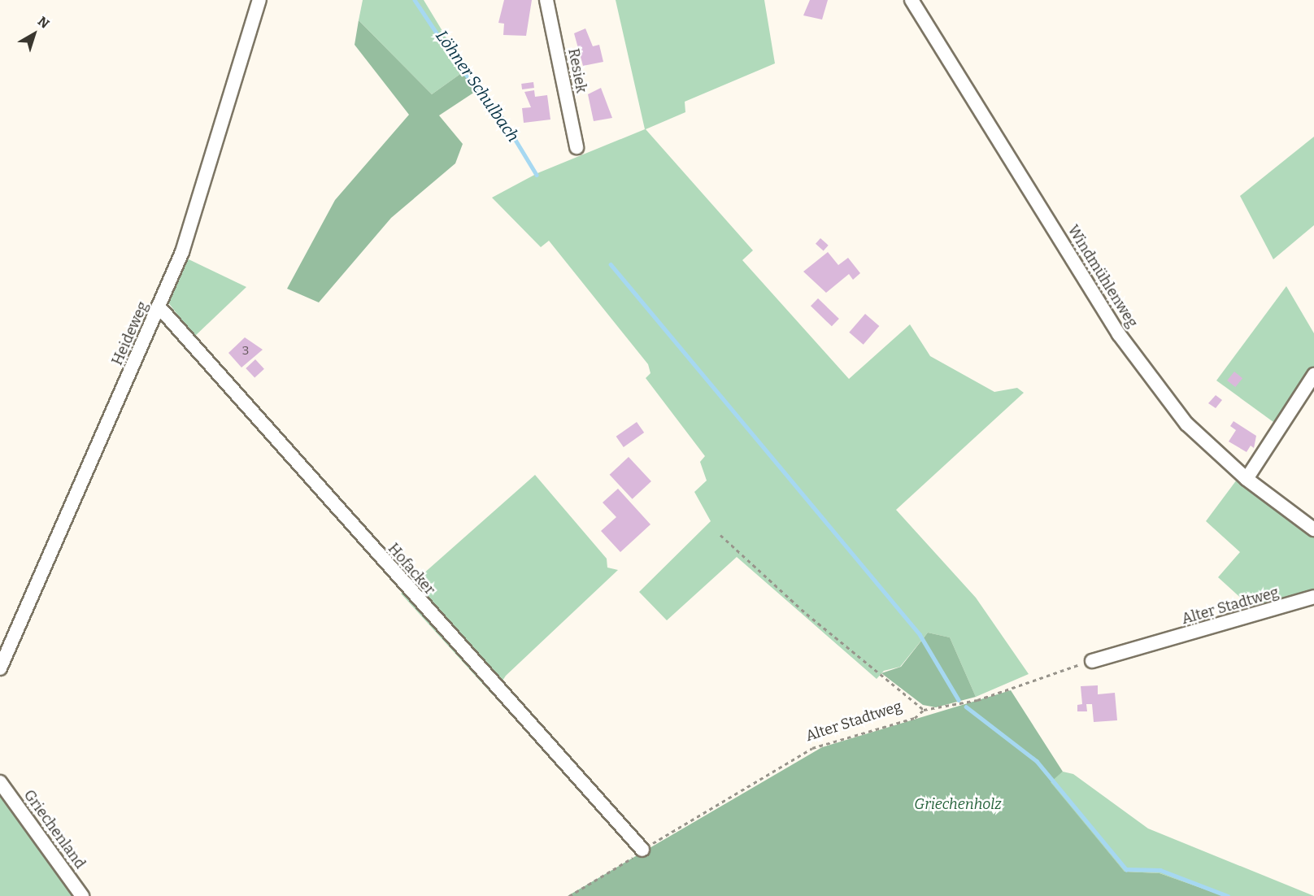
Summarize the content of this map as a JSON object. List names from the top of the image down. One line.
{"streets":{"street":["Resiek","Windmühlenweg","Heideweg","Hofacker","Alter Stadtweg","Griechenland"]},"crossings":[["Heideweg","Hofacker"],["Hofacker","Alter Stadtweg"]],"water":["Löhner Schulbach"],"parks":["Griechenholz"],"house_numbers":["3"],"north":"top right"}
